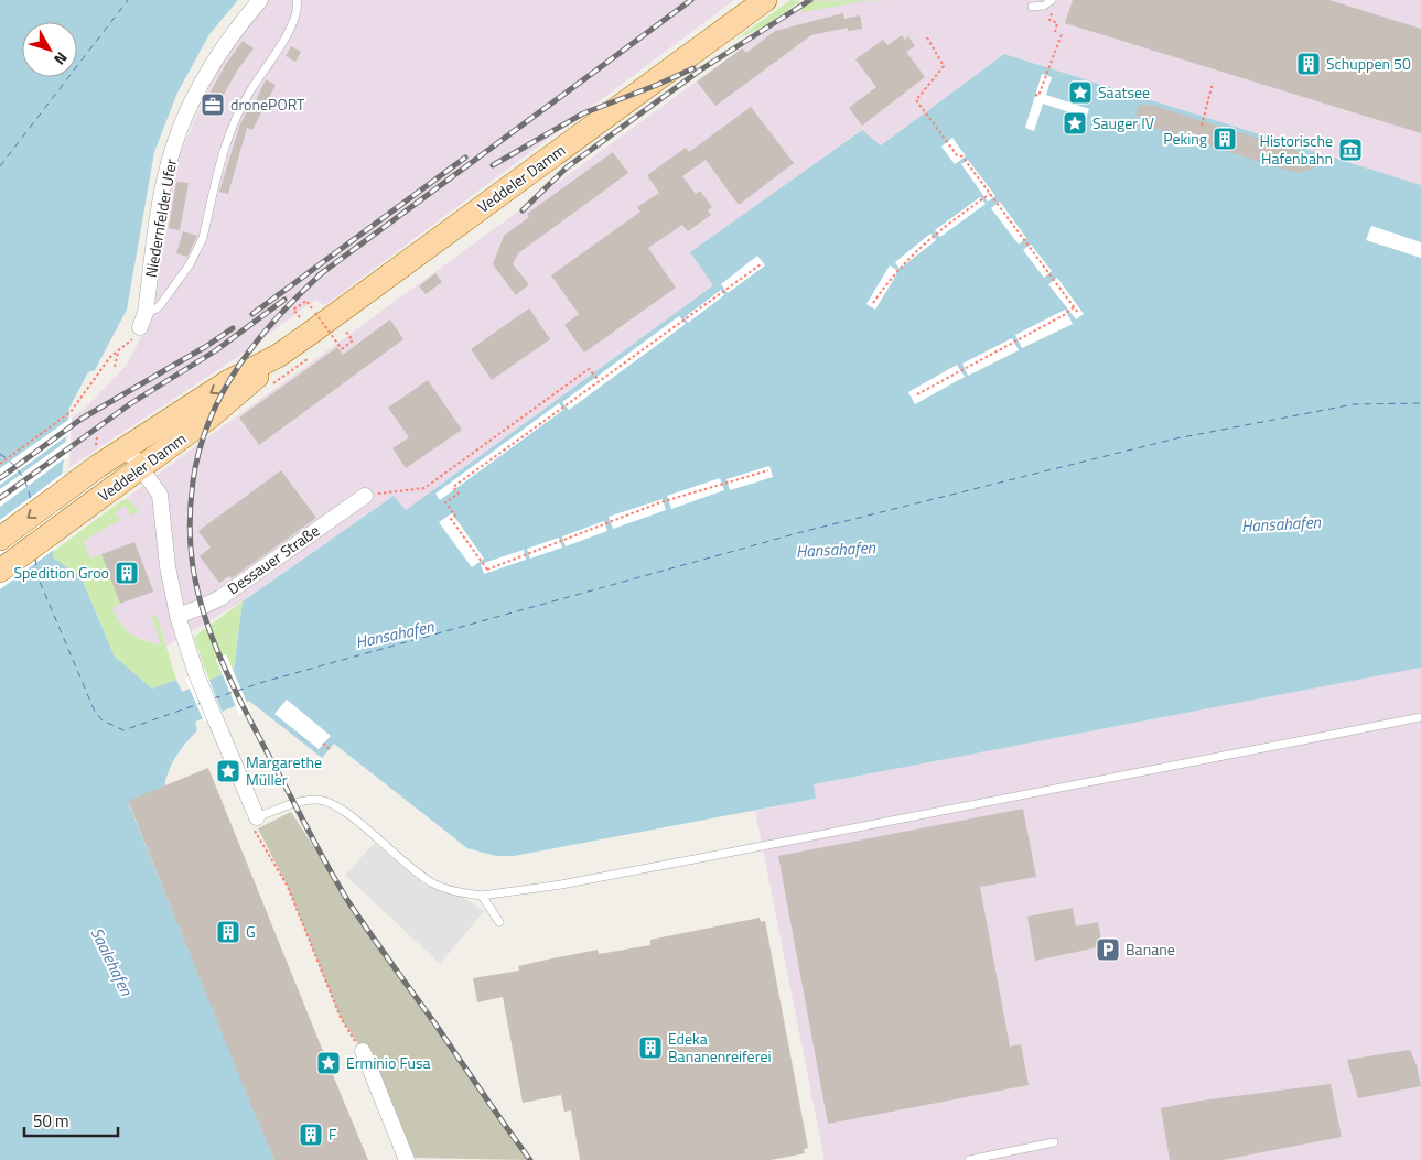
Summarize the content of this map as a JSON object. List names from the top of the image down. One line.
{"streets":{"main road":["Veddeler Damm"],"street":["Niedernfelder Ufer","Dessauer Straße"]},"water":["Hansahafen","Saalehafen"],"places":{"building":["Schuppen 50","Peking","Spedition Groo","G","Edeka Bananenreiferei","F"],"place":["Saatsee","Sauger IV","Margarethe Müller","Erminio Fusa"],"office":["dronePORT"],"museum":["Historische Hafenbahn"],"parking":["Banane"]},"scale_bar":"50 m","north":"bottom right"}
